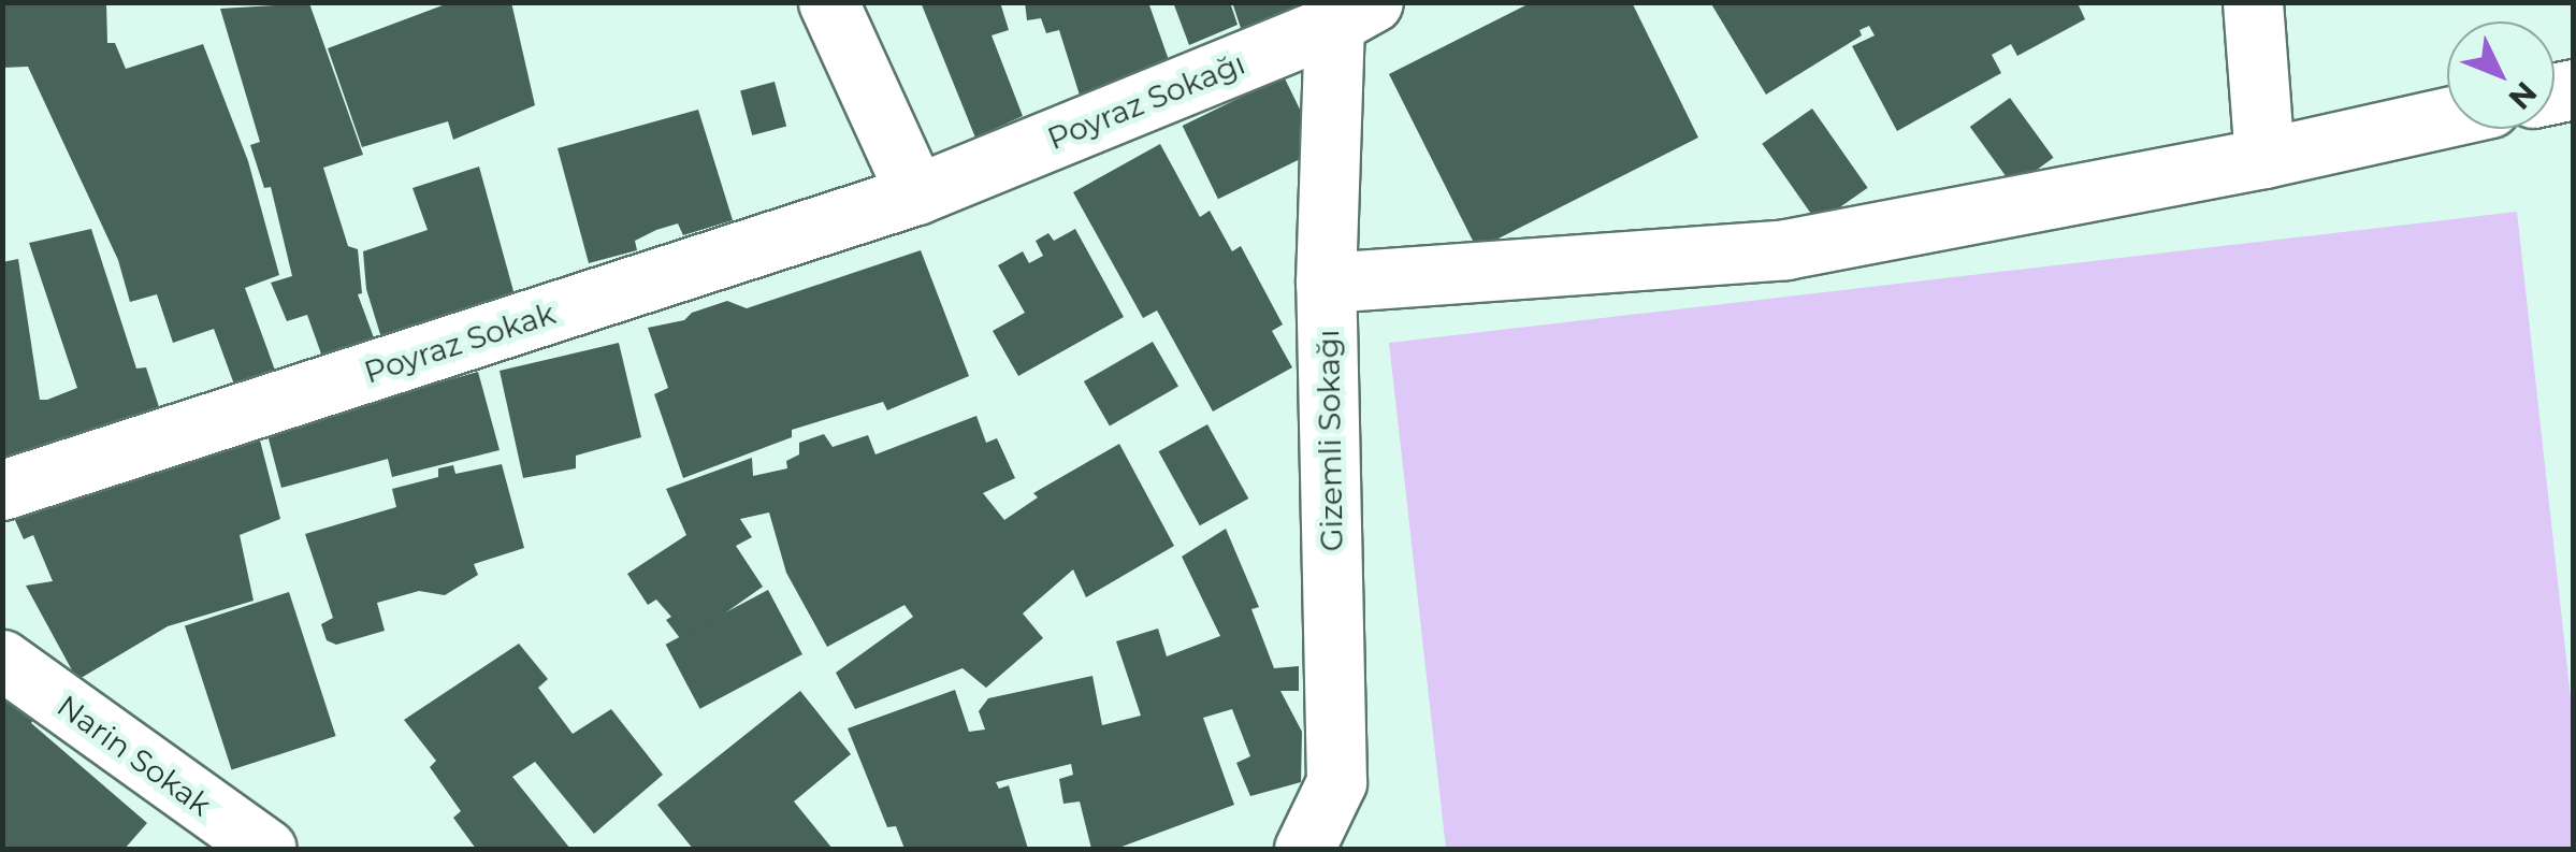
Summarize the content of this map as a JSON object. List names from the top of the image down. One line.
{"streets":{"street":["Poyraz Sokağı","Poyraz Sokak","Gizemli Sokağı","Narin Sokak"]},"crossings":[["Poyraz Sokağı","Poyraz Sokak"],["Poyraz Sokağı","Gizemli Sokağı"]],"north":"bottom right"}
